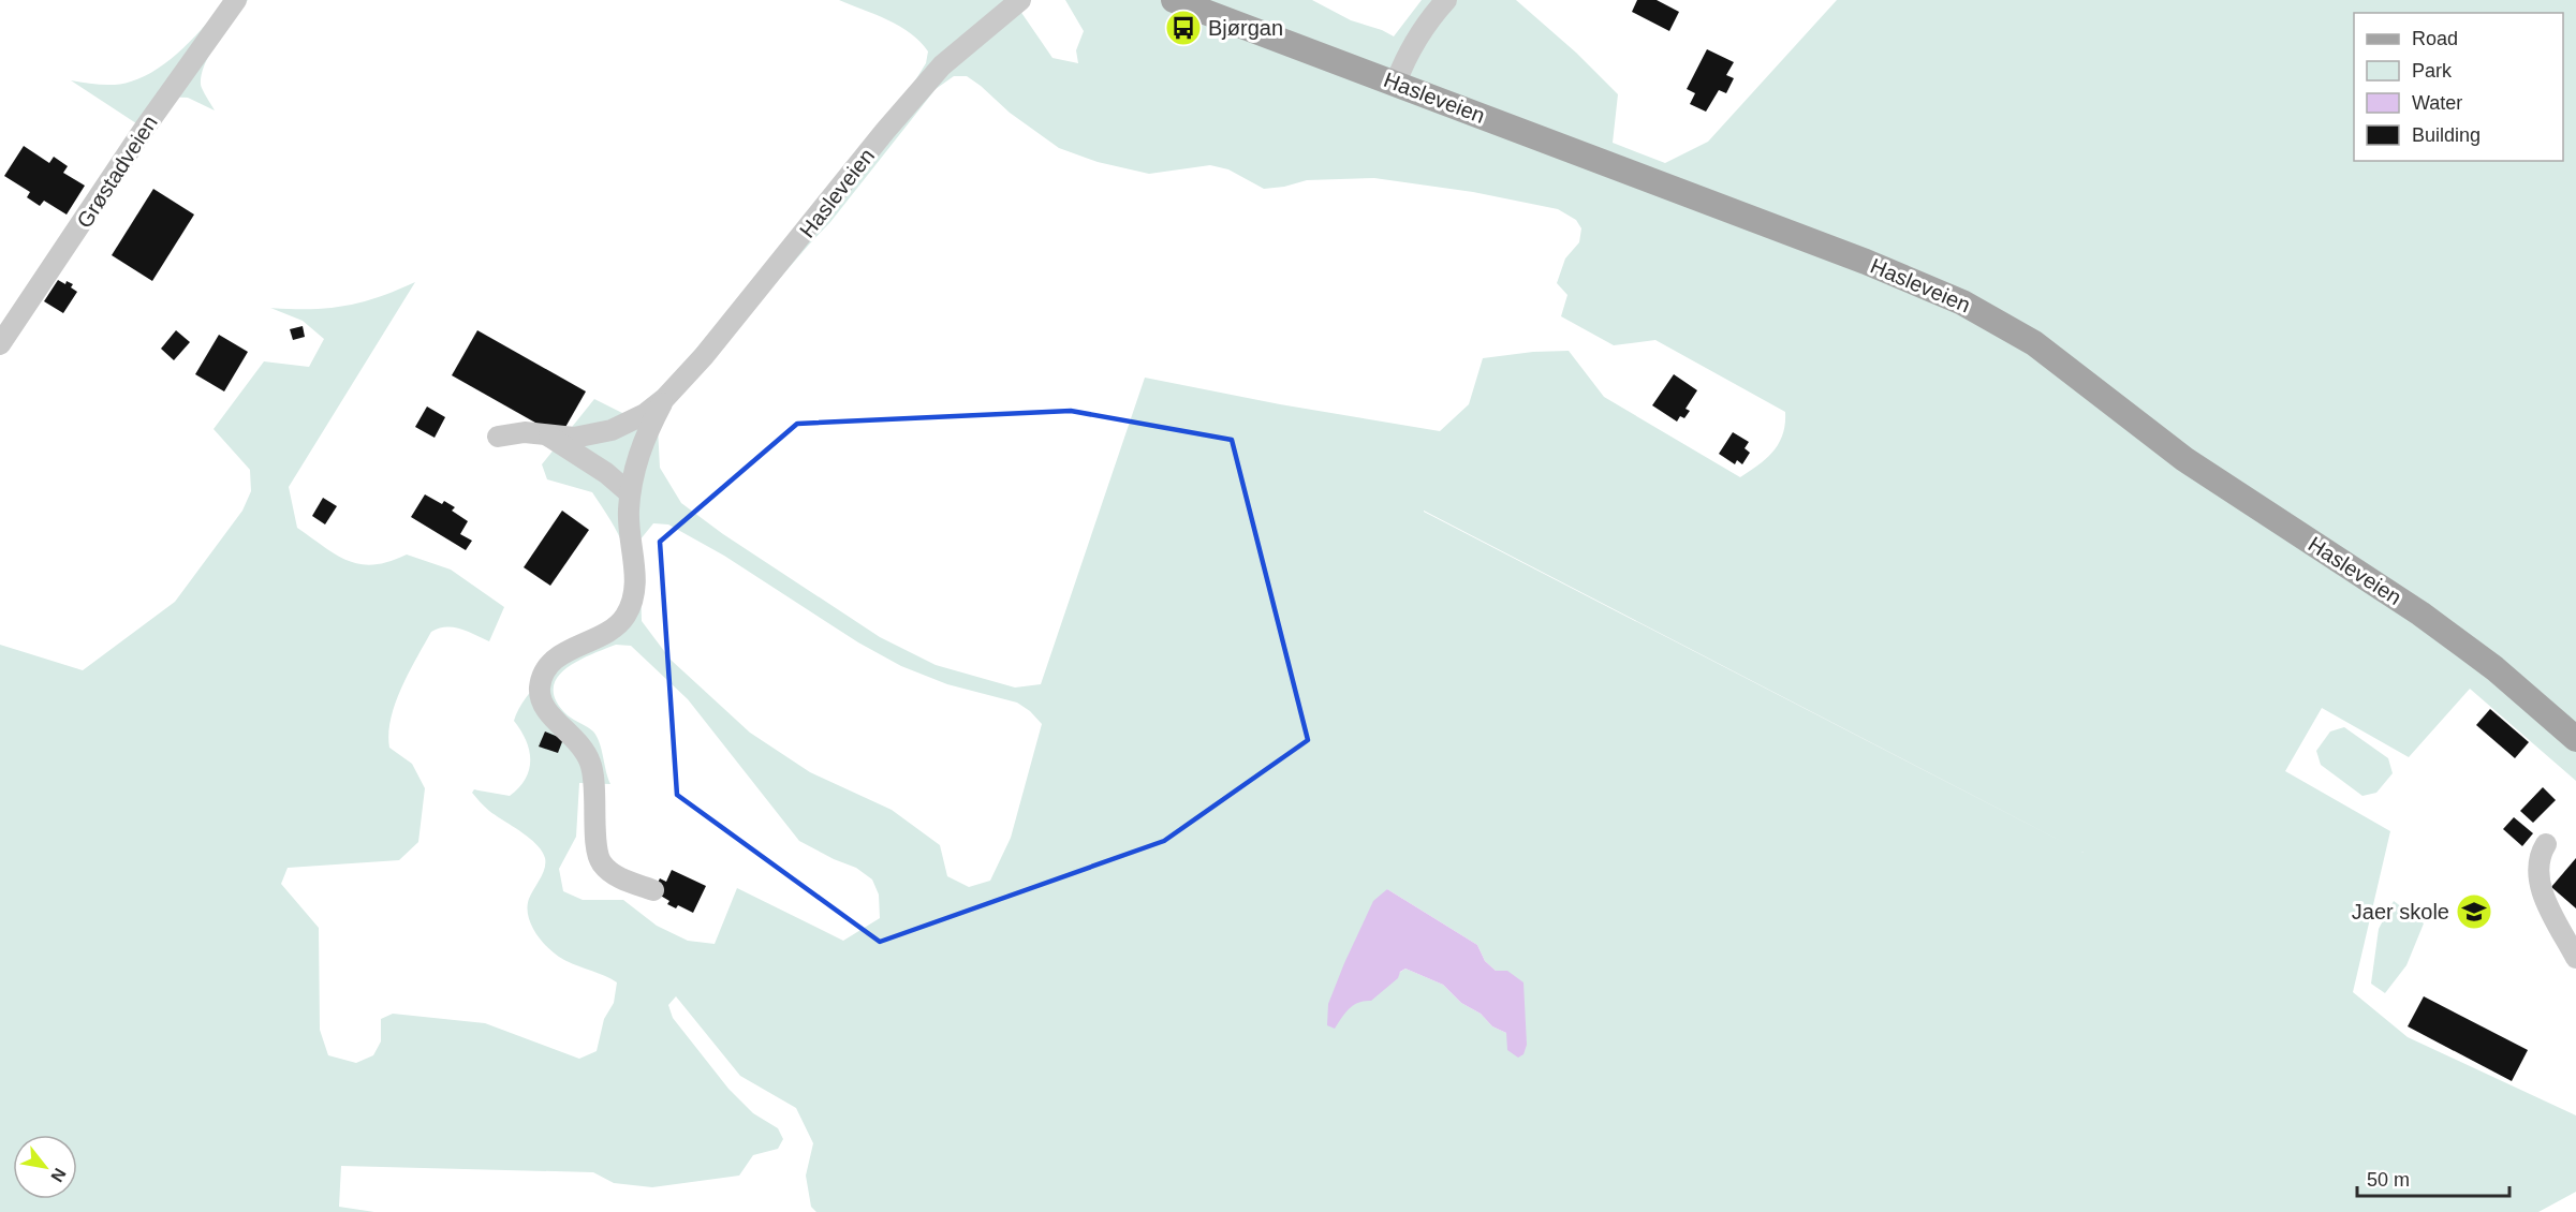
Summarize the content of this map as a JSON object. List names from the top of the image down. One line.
{"streets":{"main road":["Hasleveien"],"street":["Grøstadveien"]},"places":{"bus stop":["Bjørgan"],"school or university":["Jaer skole"]},"legend":["Road","Park","Water","Building"],"scale_bar":"50 m","north":"bottom right"}
